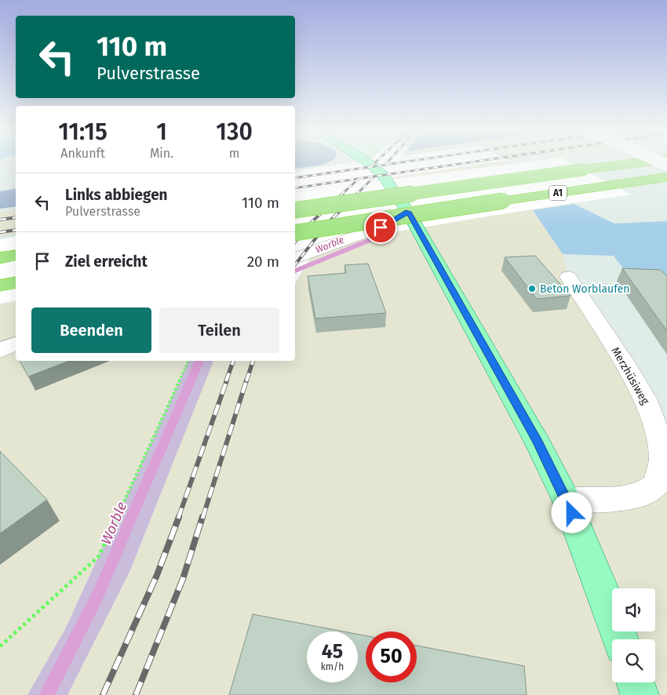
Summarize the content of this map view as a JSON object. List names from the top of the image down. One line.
{"streets":{"highway":["A1"],"street":["Merzhüsiweg"]},"water":["Worble"],"places":["Beton Worblaufen"],"page":{"turn":["110 m","Pulverstrasse"],"eta":["11:15","Ankunft","1","Min.","130","m"],"list":[{"name":"Links abbiegen","note":"Pulverstrasse","value":"110 m"},{"name":"Ziel erreicht","value":"20 m"}],"buttons":["Beenden","Teilen"],"speed":"45 km/h","limit":"50"}}
